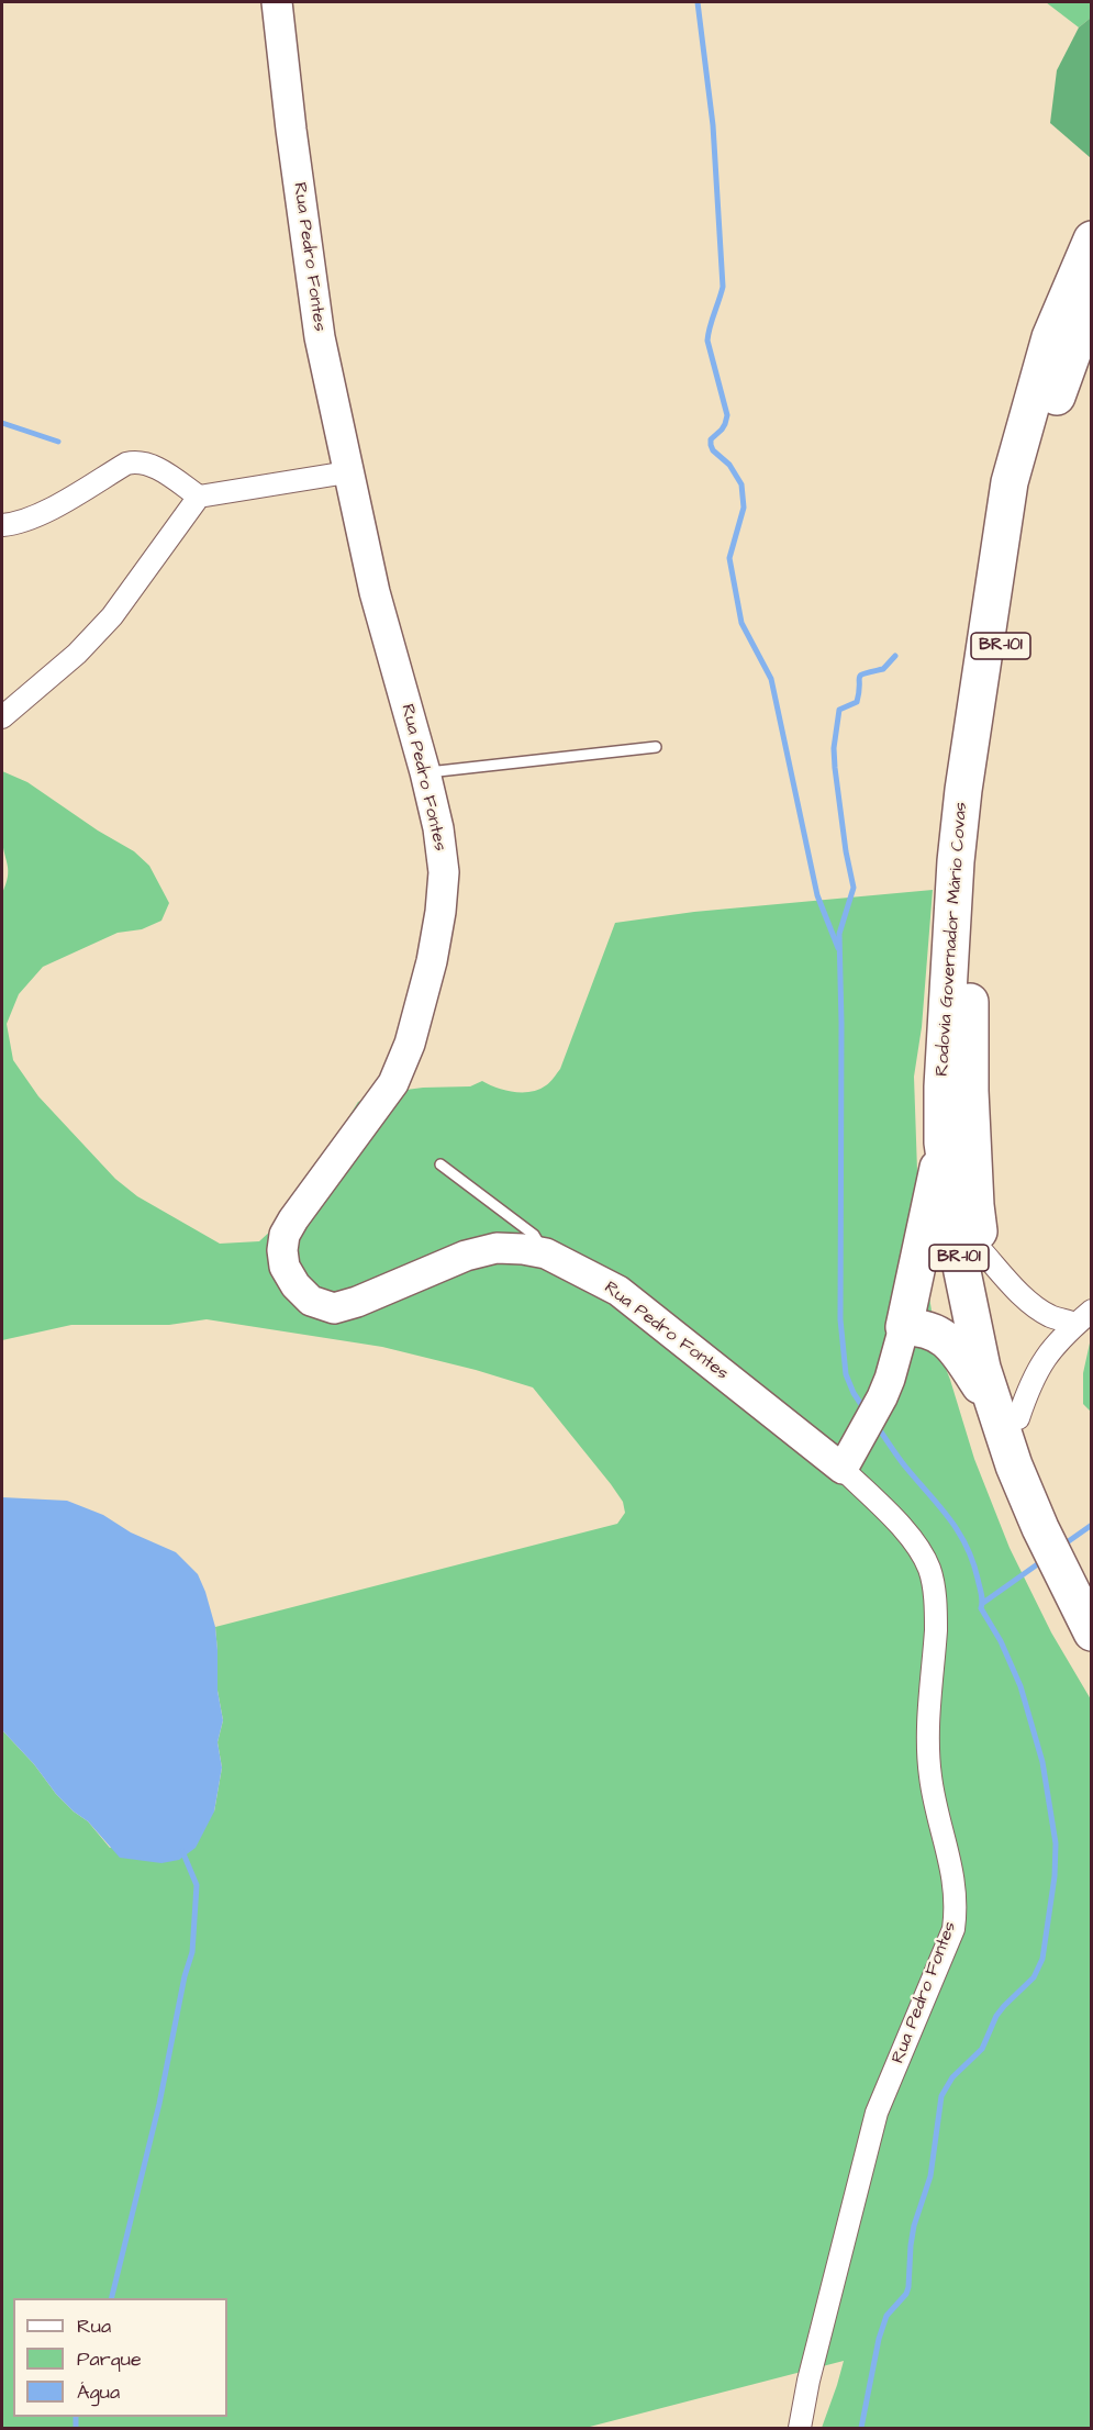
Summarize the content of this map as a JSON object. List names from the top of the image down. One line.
{"streets":{"highway":["BR-101","Rodovia Governador Mário Covas"],"street":["Rua Pedro Fontes"]},"legend":["Rua","Parque","Água"]}
